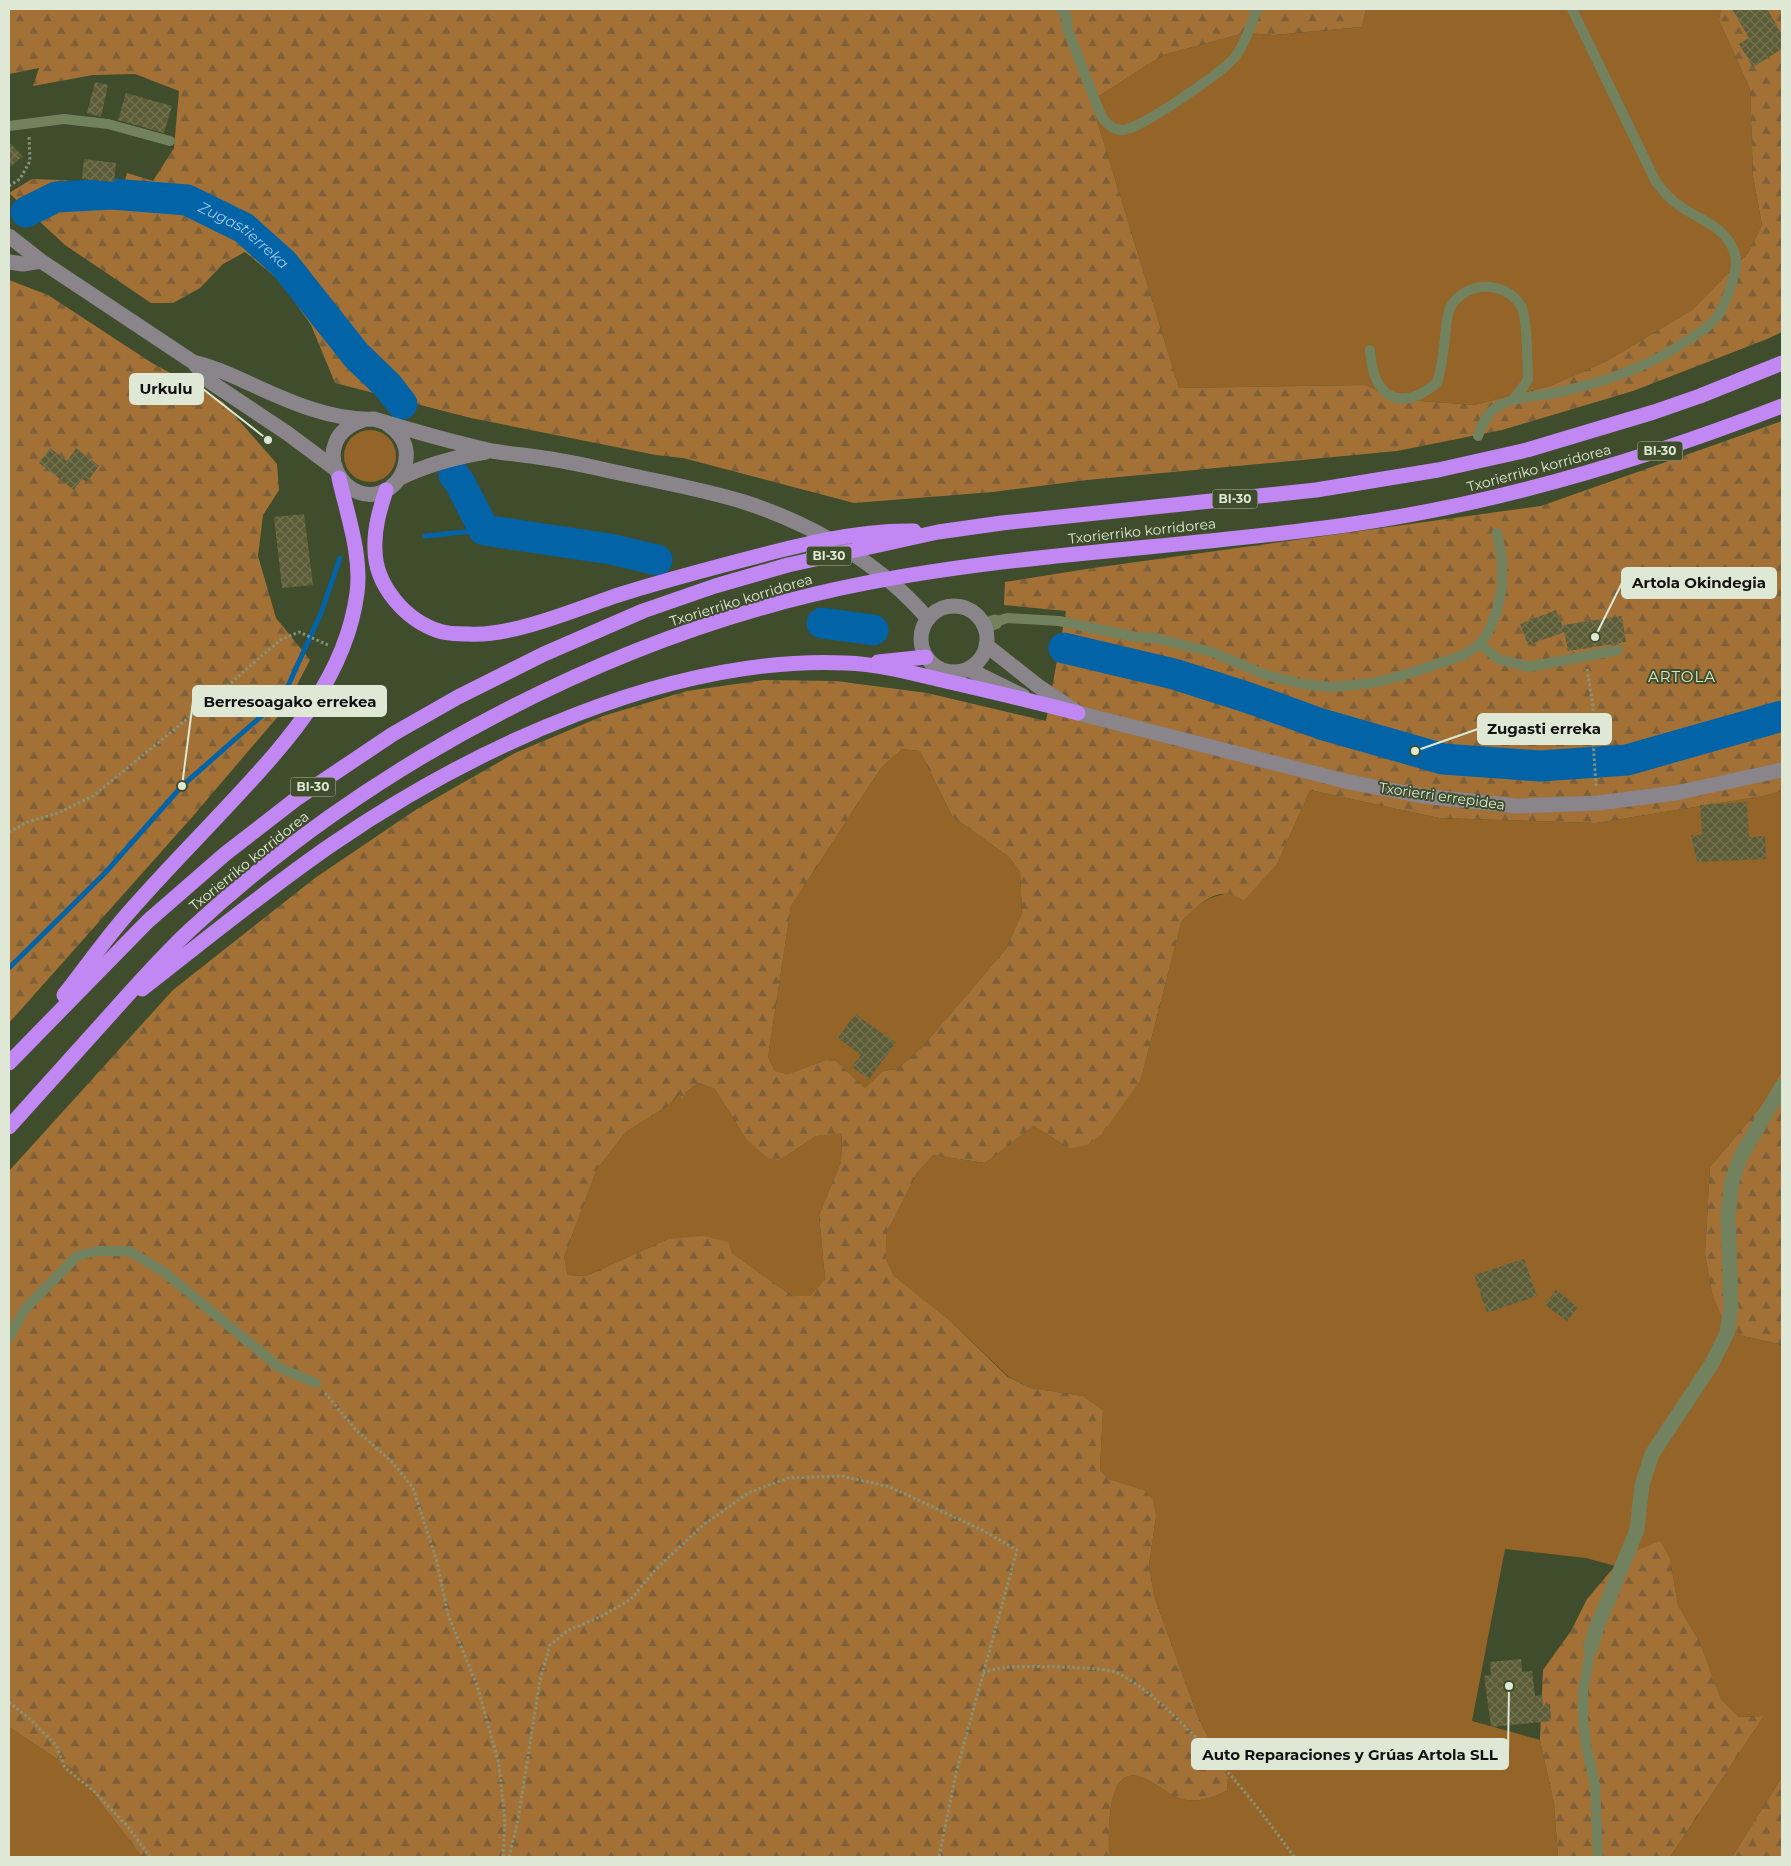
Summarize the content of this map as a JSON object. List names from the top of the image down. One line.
{"streets":{"highway":["BI-30","Txorierriko korridorea"],"main road":["Txorierri errepidea"]},"districts":["ARTOLA"],"water":["Zugastierreka"],"places":["Urkulu","Artola Okindegia","Zugasti erreka","Berresoagako errekea","Auto Reparaciones y Grúas Artola SLL"]}
